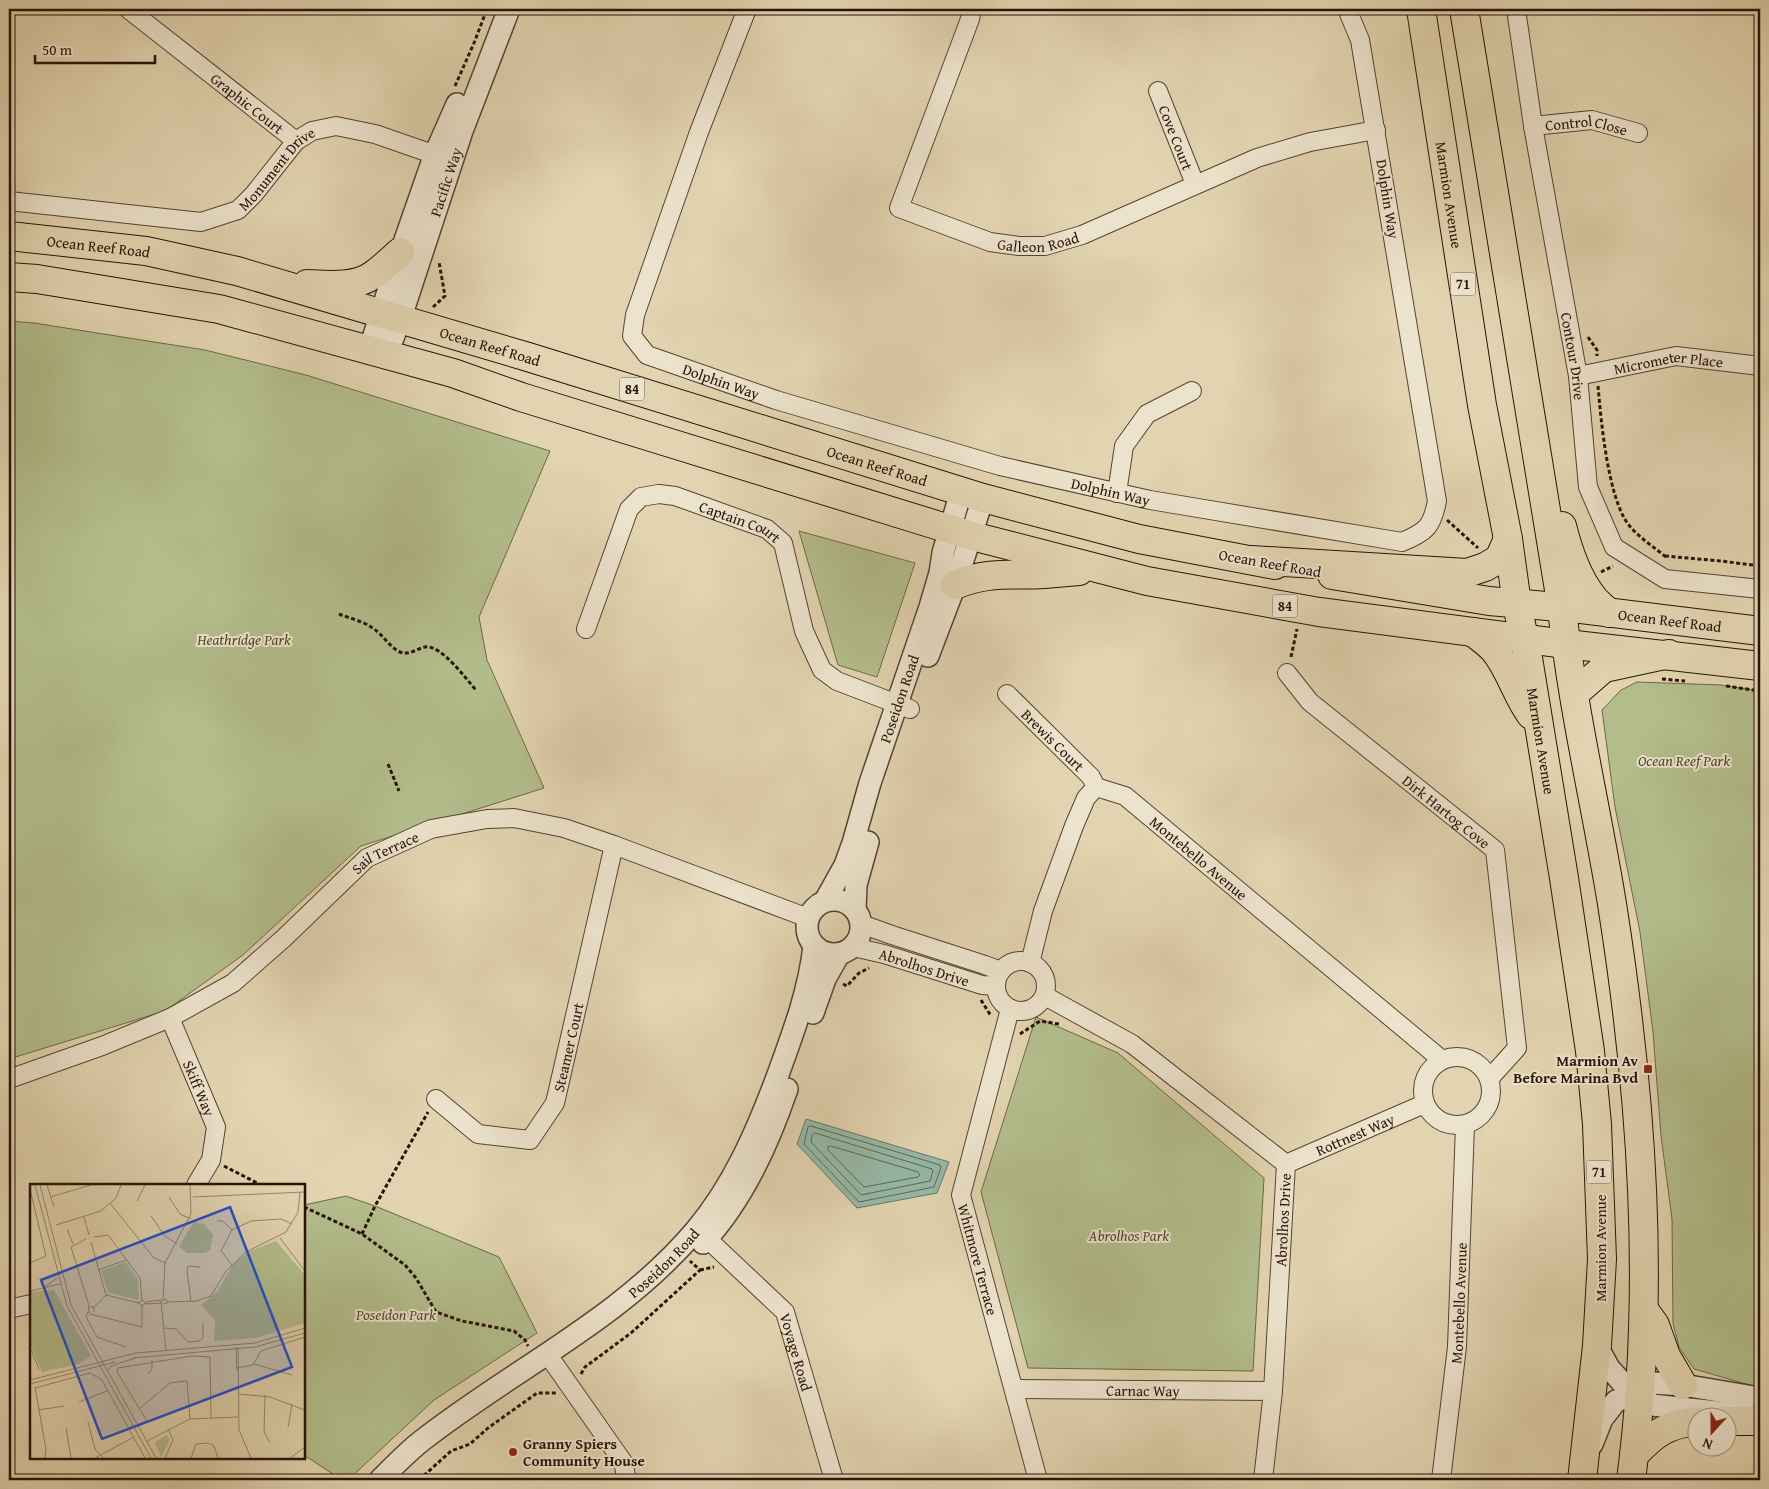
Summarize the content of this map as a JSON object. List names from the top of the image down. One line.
{"streets":{"main road":["Marmion Avenue","Ocean Reef Road","71","84"],"street":["Graphic Court","Control Close","Cove Court","Monument Drive","Pacific Way","Dolphin Way","Galleon Road","Contour Drive","Micrometer Place","Captain Court","Poseidon Road","Brewis Court","Dirk Hartog Cove","Sail Terrace","Montebello Avenue","Abrolhos Drive","Steamer Court","Skiff Way","Rottnest Way","Whitmore Terrace","Voyage Road","Carnac Way"]},"crossings":[["Graphic Court","Monument Drive"],["Control Close","Contour Drive"],["Cove Court","Galleon Road"],["Monument Drive","Pacific Way"],["Pacific Way","Ocean Reef Road"],["Pacific Way","84"],["Marmion Avenue","Ocean Reef Road"],["Marmion Avenue","84"],["Dolphin Way","Galleon Road"],["Ocean Reef Road","Poseidon Road"],["Contour Drive","Micrometer Place"],["84","Poseidon Road"],["Captain Court","Poseidon Road"],["Poseidon Road","Sail Terrace"],["Poseidon Road","Abrolhos Drive"],["Poseidon Road","Voyage Road"],["Brewis Court","Montebello Avenue"],["Dirk Hartog Cove","Montebello Avenue"],["Dirk Hartog Cove","Rottnest Way"],["Sail Terrace","Abrolhos Drive"],["Sail Terrace","Steamer Court"],["Sail Terrace","Skiff Way"],["Montebello Avenue","Rottnest Way"],["Abrolhos Drive","Rottnest Way"],["Abrolhos Drive","Whitmore Terrace"],["Abrolhos Drive","Carnac Way"],["Whitmore Terrace","Carnac Way"]],"parks":["Heathridge Park","Ocean Reef Park","Abrolhos Park","Poseidon Park"],"places":{"transit":["Marmion Av Before Marina Bvd"],"other":["Granny Spiers Community House"]},"scale_bar":"50 m","north":"bottom"}
